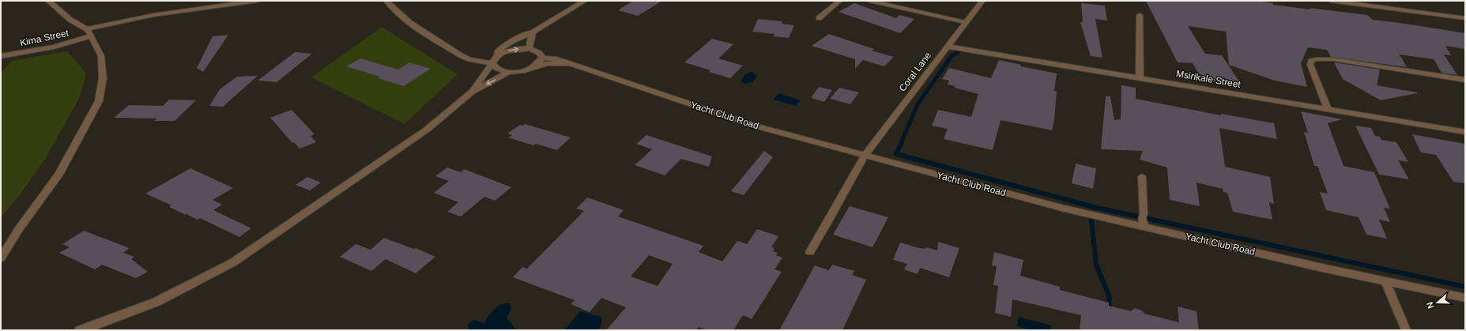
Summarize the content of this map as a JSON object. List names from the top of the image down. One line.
{"streets":{"street":["Kima Street","Coral Lane","Msirikale Street","Yacht Club Road"]},"crossings":[["Coral Lane","Msirikale Street"],["Coral Lane","Yacht Club Road"]],"north":"left"}
